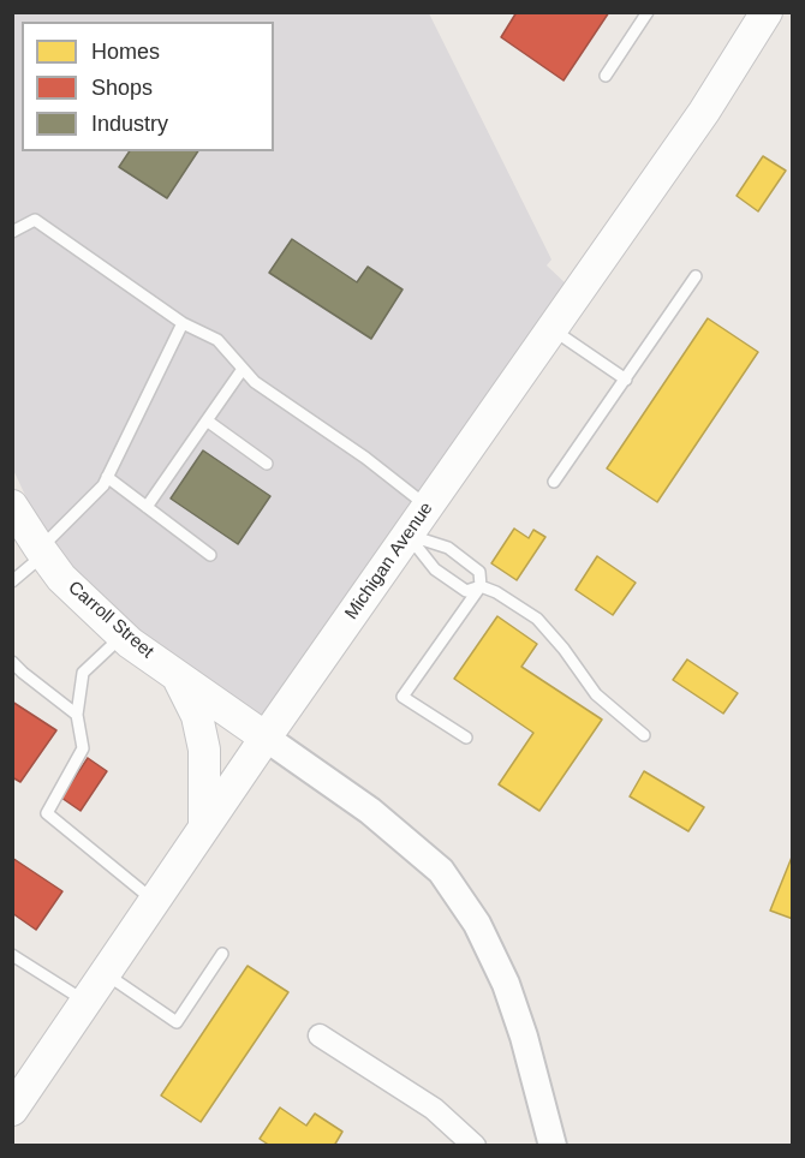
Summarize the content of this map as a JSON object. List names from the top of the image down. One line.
{"streets":{"main road":["Michigan Avenue","Carroll Street"]},"crossings":[["Michigan Avenue","Carroll Street"]],"legend":["Homes","Shops","Industry"]}
